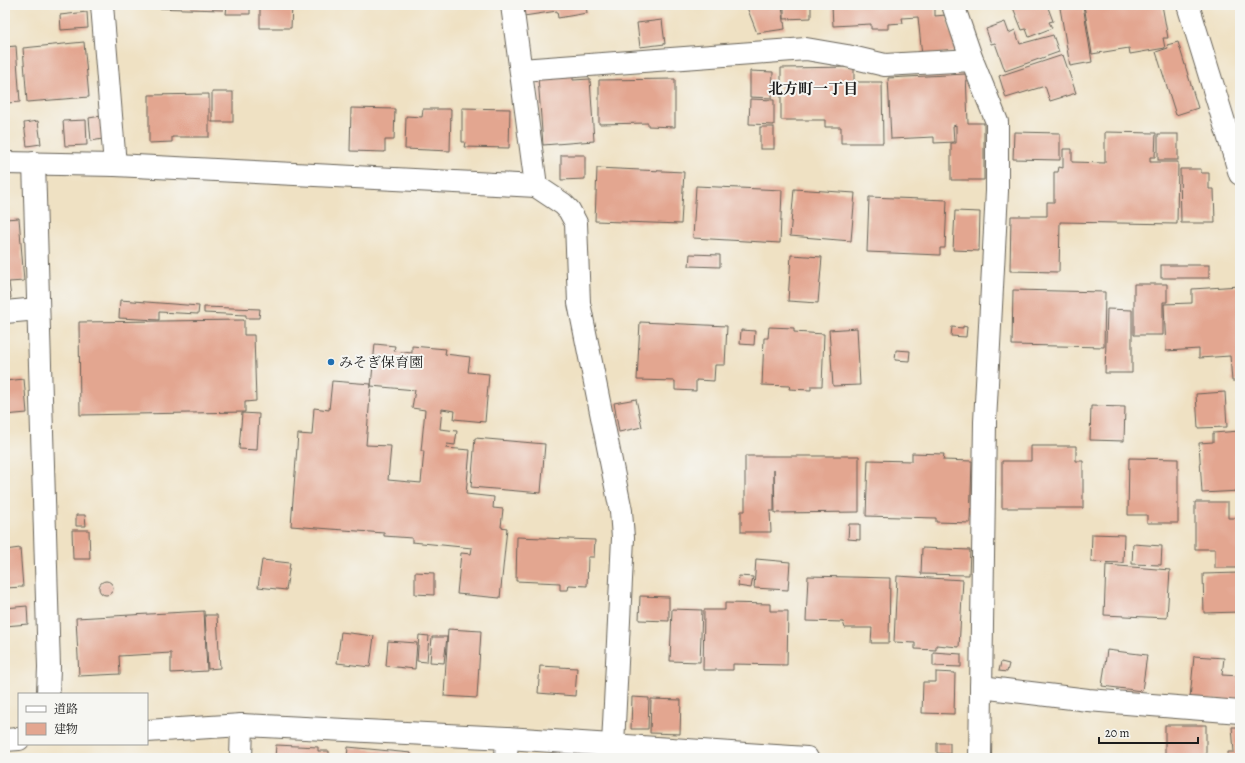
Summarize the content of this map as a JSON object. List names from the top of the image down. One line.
{"districts":["北方町一丁目"],"places":["みそぎ保育園"],"legend":["道路","建物"],"scale_bar":"20 m"}
